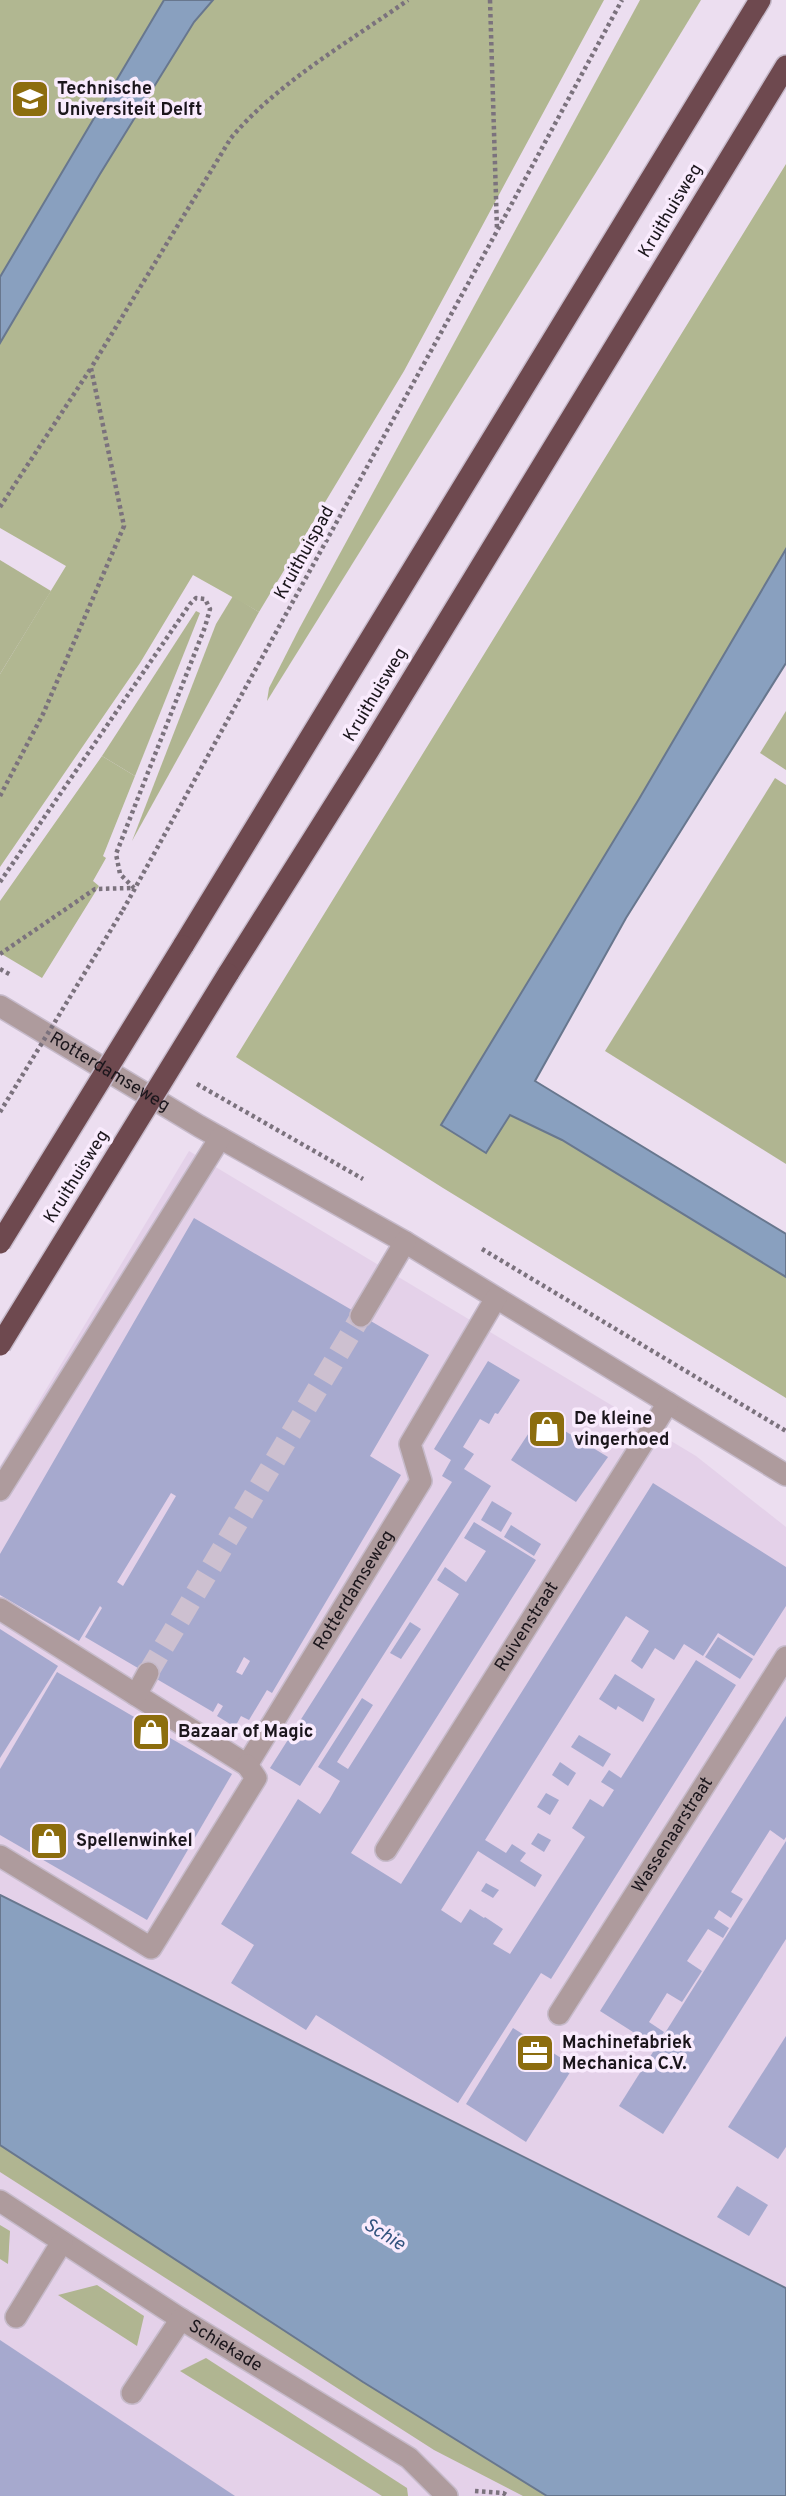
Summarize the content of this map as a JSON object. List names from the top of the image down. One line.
{"streets":{"highway":["Kruithuisweg"],"street":["Rotterdamseweg","Ruivenstraat","Wassenaarstraat","Schiekade"],"path":["Kruithuispad"]},"crossings":[["Rotterdamseweg","Ruivenstraat"]],"water":["Schie"],"places":{"school or university":["Technische Universiteit Delft"],"shop":["De kleine vingerhoed","Bazaar of Magic","Spellenwinkel"],"office":["Machinefabriek Mechanica C.V."]}}
